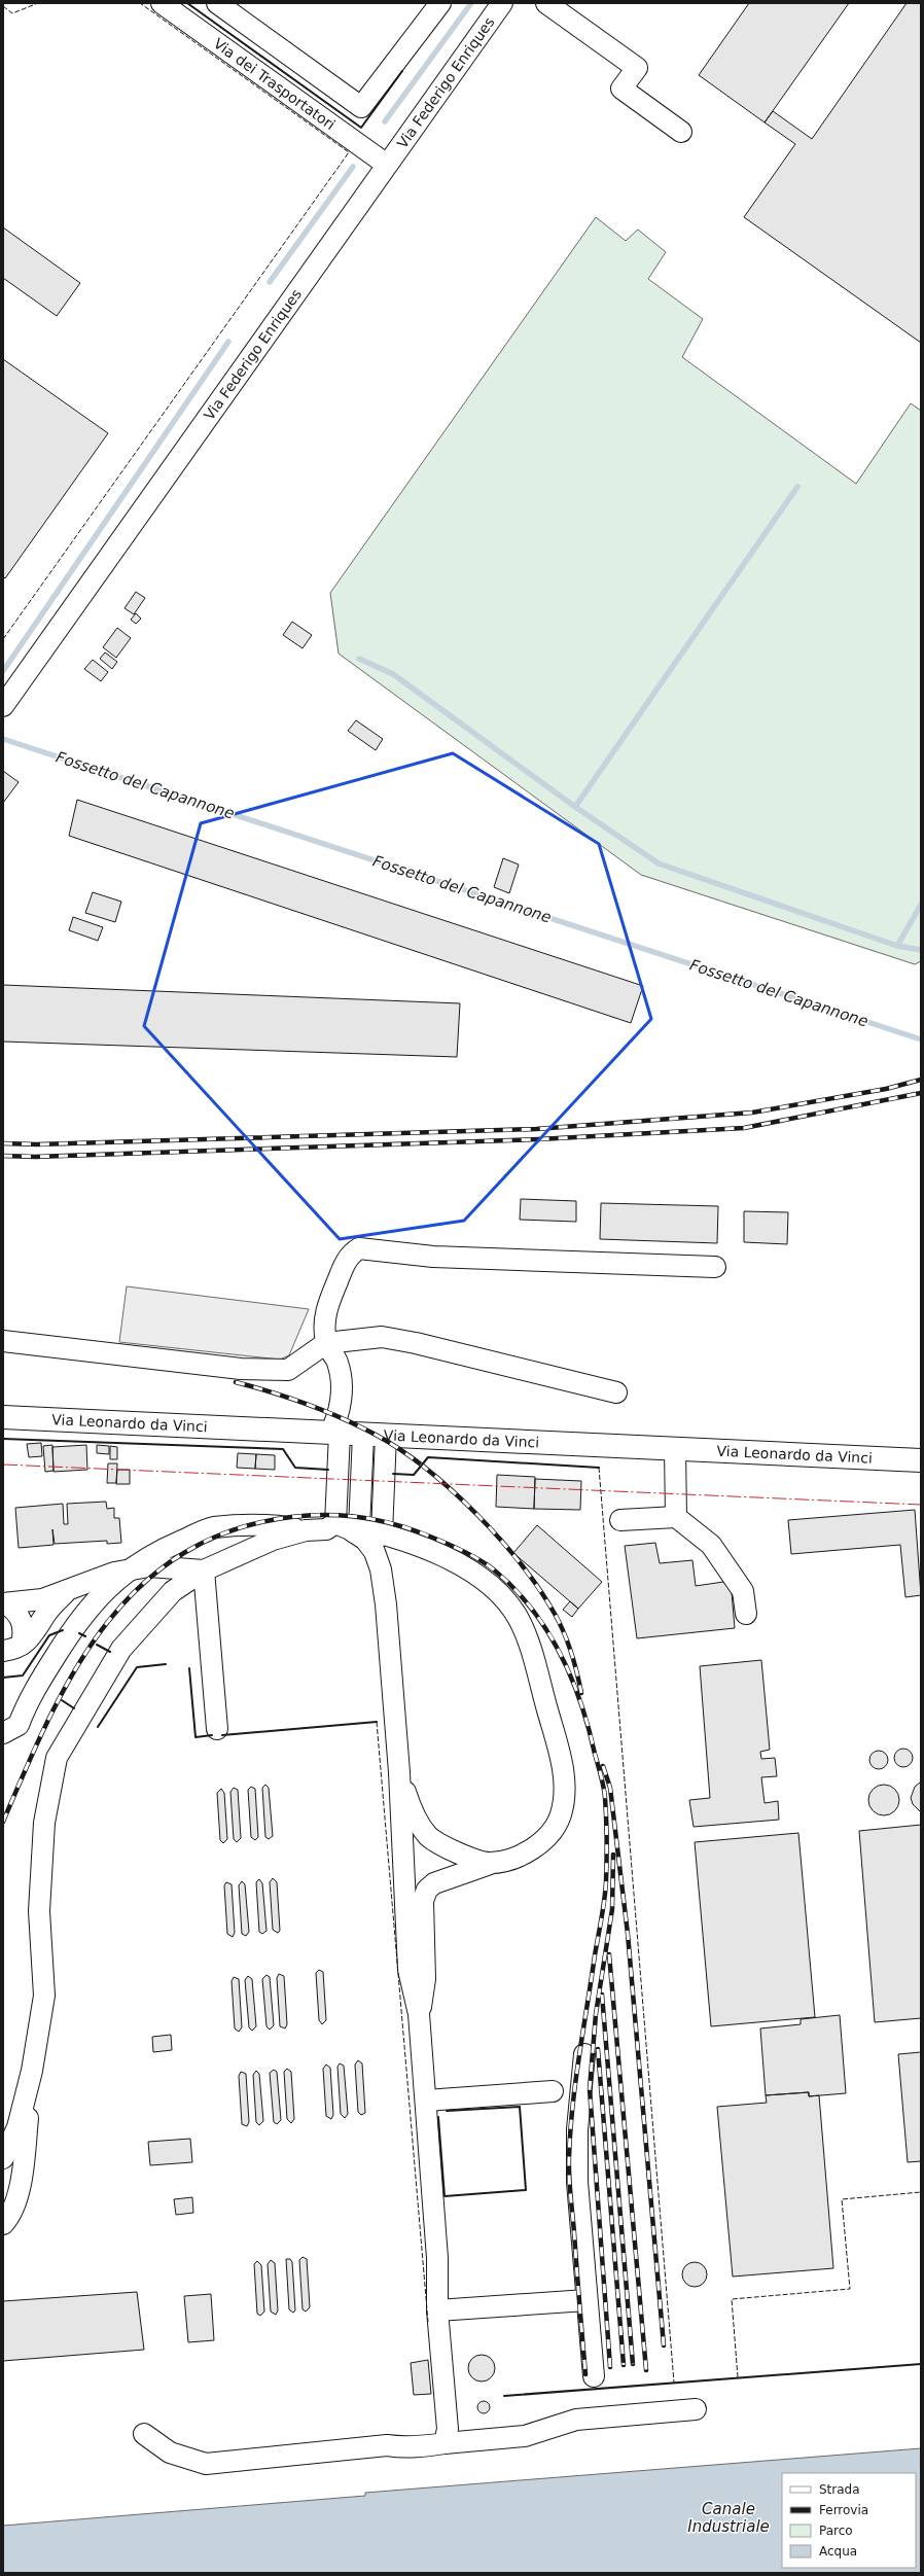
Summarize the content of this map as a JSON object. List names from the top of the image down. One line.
{"streets":{"main road":["Via Leonardo da Vinci"],"street":["Via Federigo Enriques","Via dei Trasportatori"]},"crossings":[["Via Federigo Enriques","Via dei Trasportatori"]],"water":["Fossetto del Capannone","Canale Industriale"],"legend":["Strada","Ferrovia","Parco","Acqua"]}
